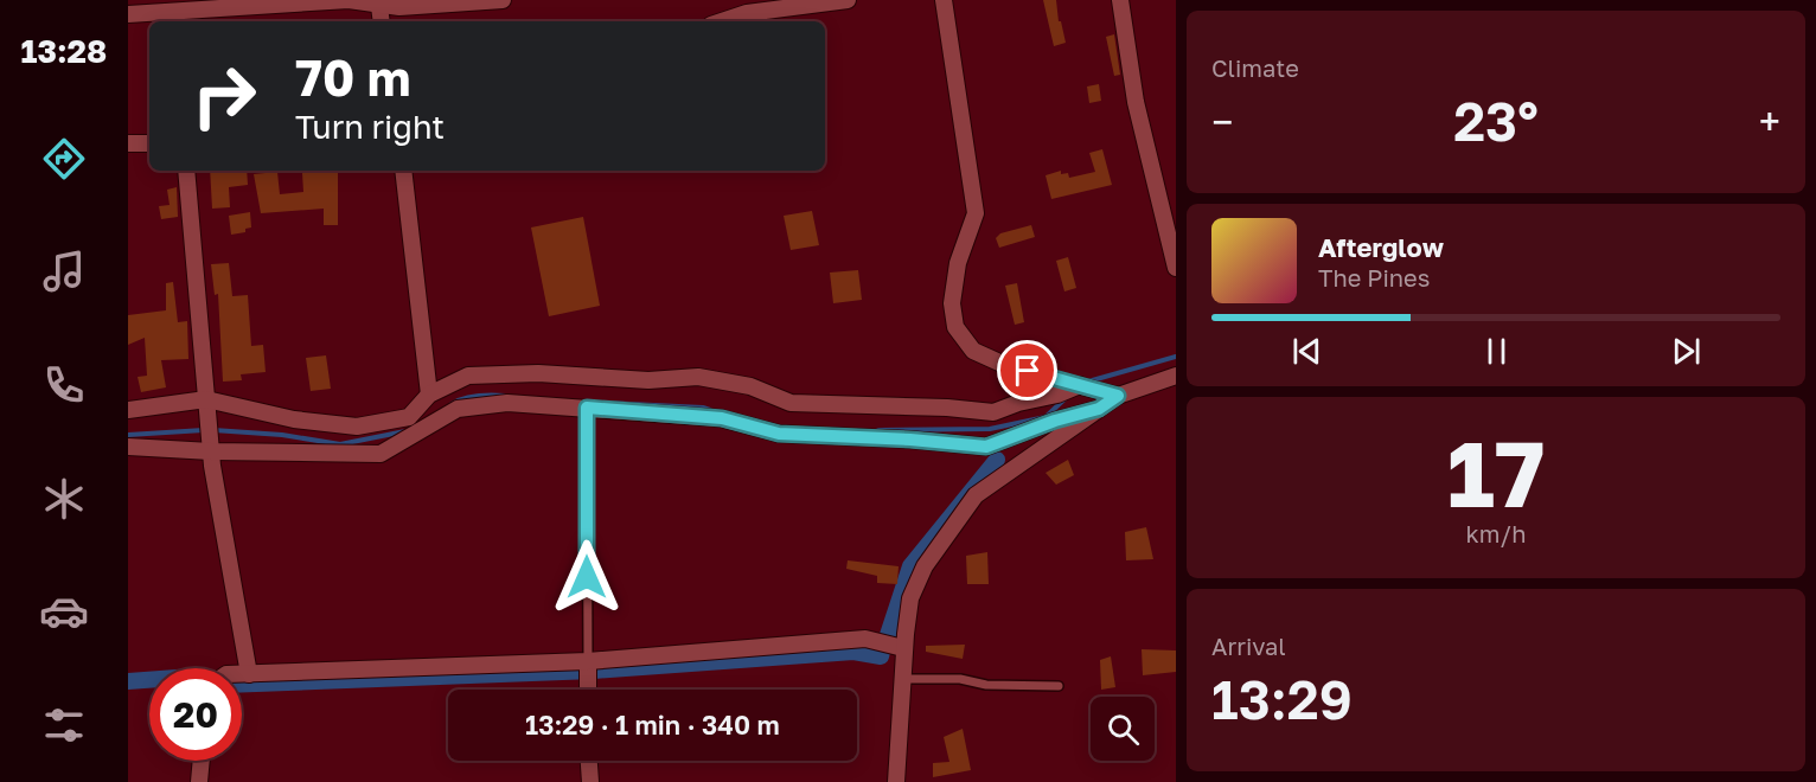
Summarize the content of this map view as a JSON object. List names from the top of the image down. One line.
{"page":{"tabs":"13:28","tile":["Climate",["17","km/h"],["Arrival","13:29"]],"turn":["70 m","Turn right"],"heat":["−","23°","+"],"song":["Afterglow","The Pines"],"limit":"20","trip":"13:29 · 1 min · 340 m"}}
